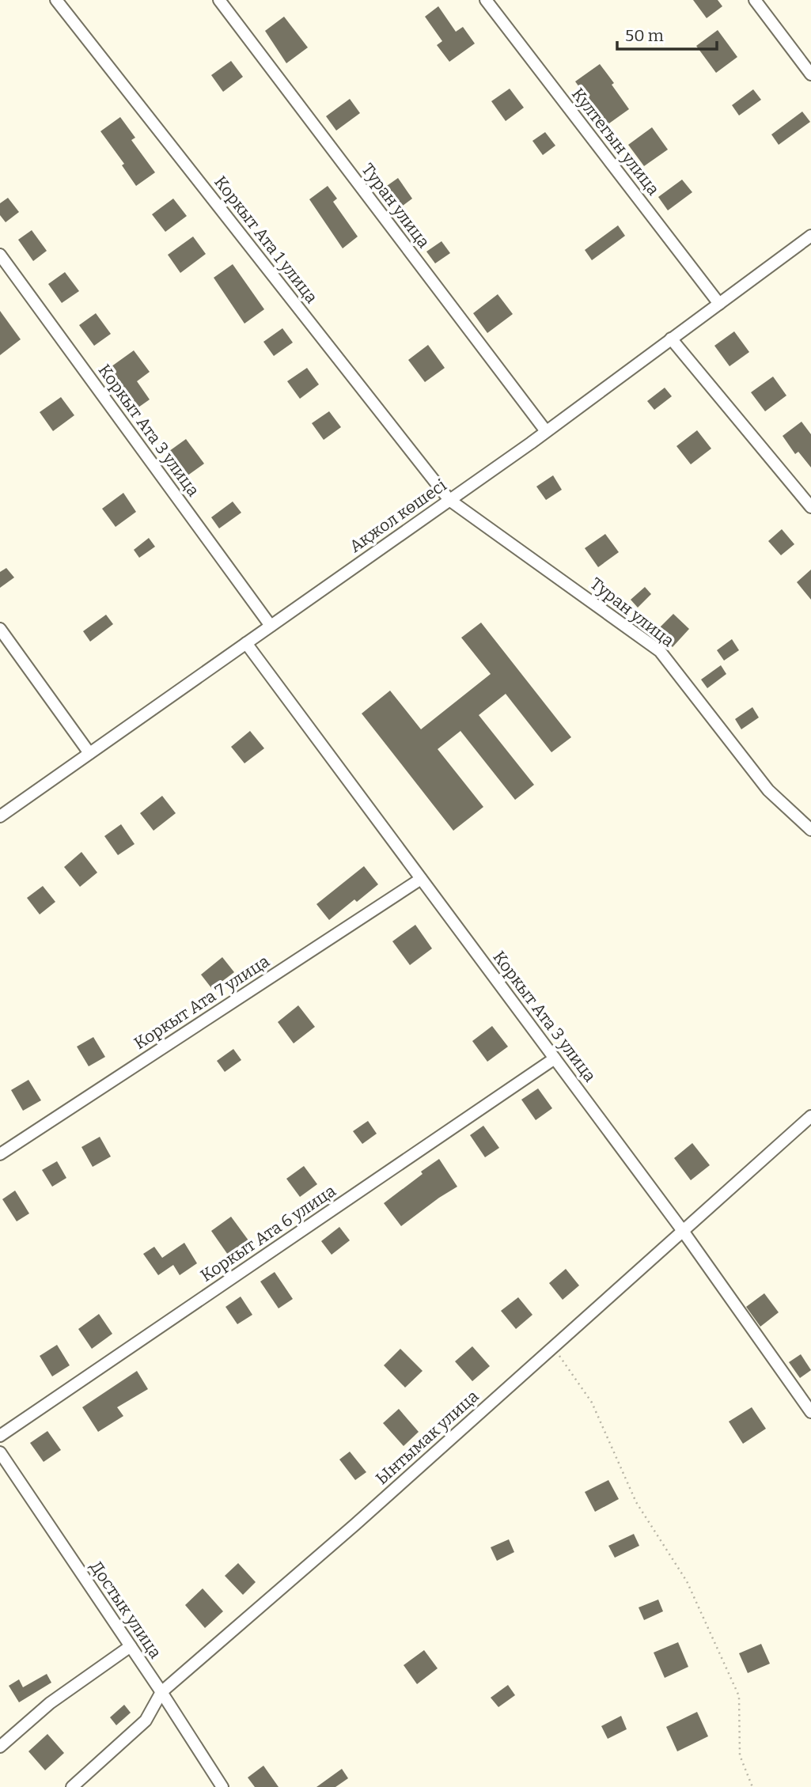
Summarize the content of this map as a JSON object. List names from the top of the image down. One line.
{"streets":{"street":["Култегын улица","Туран улица","Коркыт Ата 1 улица","Коркыт Ата 3 улица","Ақжол көшесі","Коркыт Ата 7 улица","Коркыт Ата 6 улица","Ынтымак улица","Достык улица"]},"crossings":[["Култегын улица","Ақжол көшесі"],["Туран улица","Коркыт Ата 1 улица"],["Туран улица","Ақжол көшесі"],["Коркыт Ата 1 улица","Ақжол көшесі"],["Коркыт Ата 3 улица","Ақжол көшесі"],["Коркыт Ата 3 улица","Коркыт Ата 7 улица"],["Коркыт Ата 3 улица","Коркыт Ата 6 улица"],["Коркыт Ата 3 улица","Ынтымак улица"],["Ынтымак улица","Достык улица"]],"scale_bar":"50 m"}
